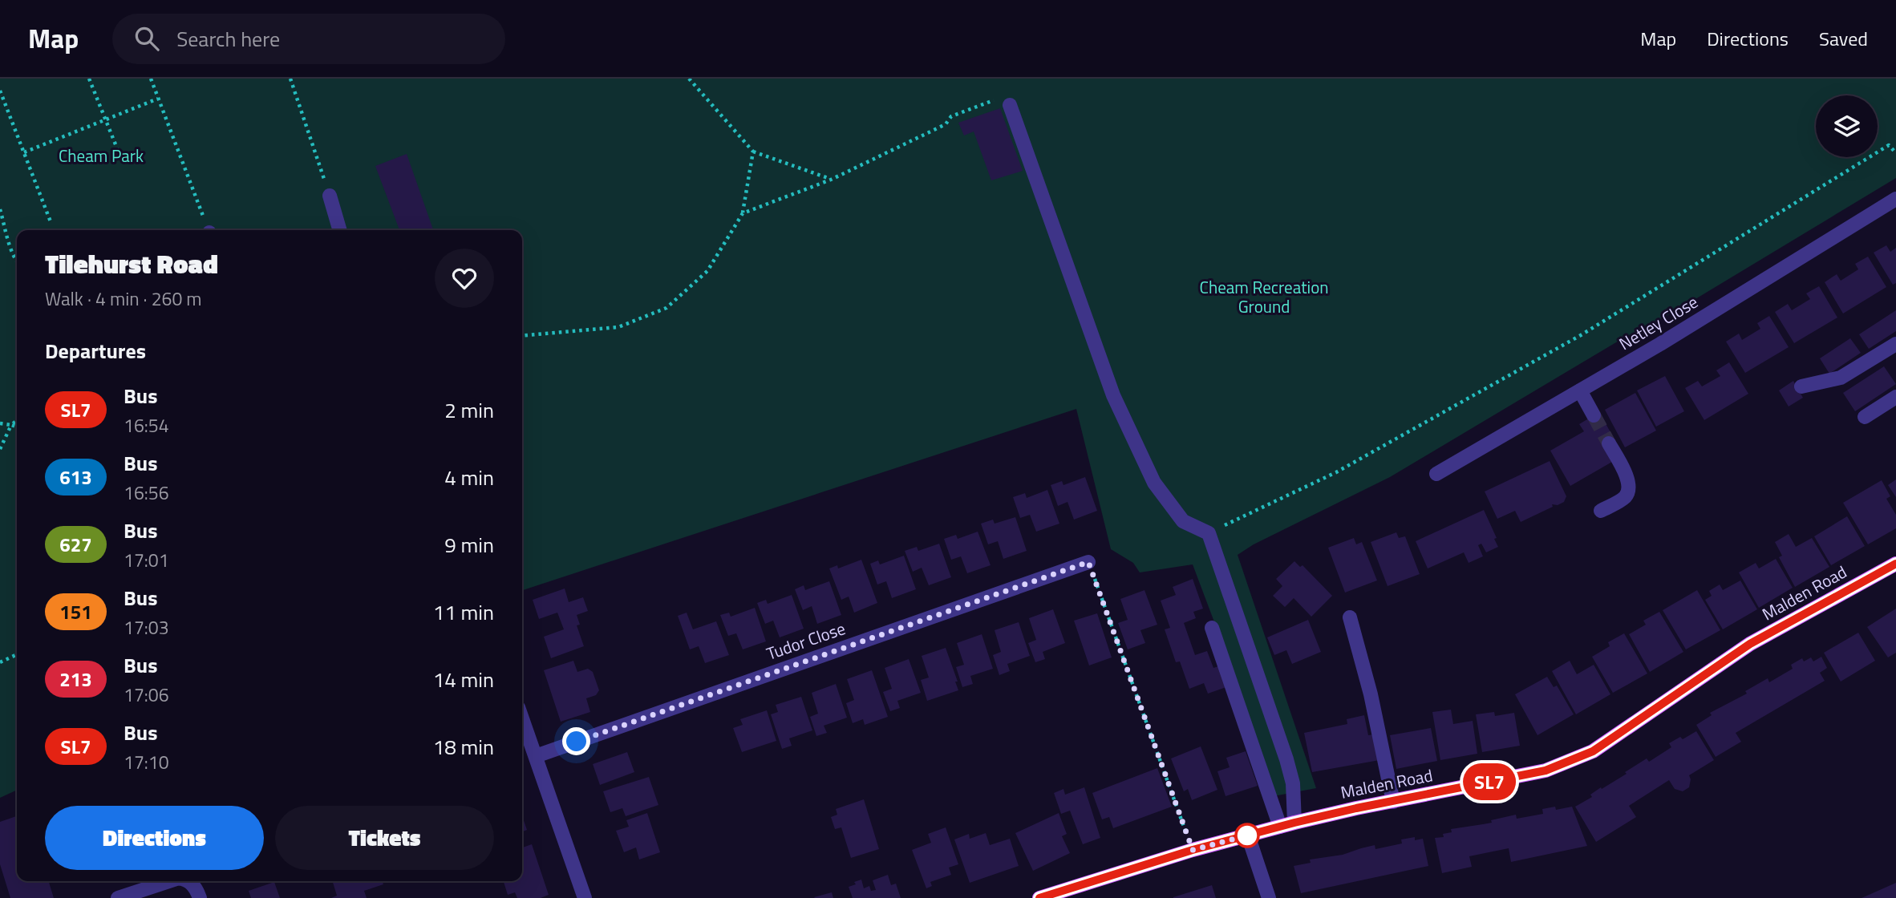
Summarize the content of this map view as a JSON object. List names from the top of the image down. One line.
{"streets":{"main road":["Malden Road"],"street":["Netley Close","Tudor Close"]},"parks":["Cheam Park","Cheam Recreation Ground"],"lines":["bus line SL7"],"page":{"header":"Map","search":"Search here","nav":["Map","Directions","Saved"],"on_map":"SL7","heading":[["Tilehurst Road","Walk · 4 min · 260 m"],"Departures"],"list":[{"mark":"SL7","name":"Bus","note":"16:54","value":"2 min"},{"mark":"613","name":"Bus","note":"16:56","value":"4 min"},{"mark":"627","name":"Bus","note":"17:01","value":"9 min"},{"mark":"151","name":"Bus","note":"17:03","value":"11 min"},{"mark":"213","name":"Bus","note":"17:06","value":"14 min"},{"mark":"SL7","name":"Bus","note":"17:10","value":"18 min"}],"buttons":["Directions","Tickets"]}}
